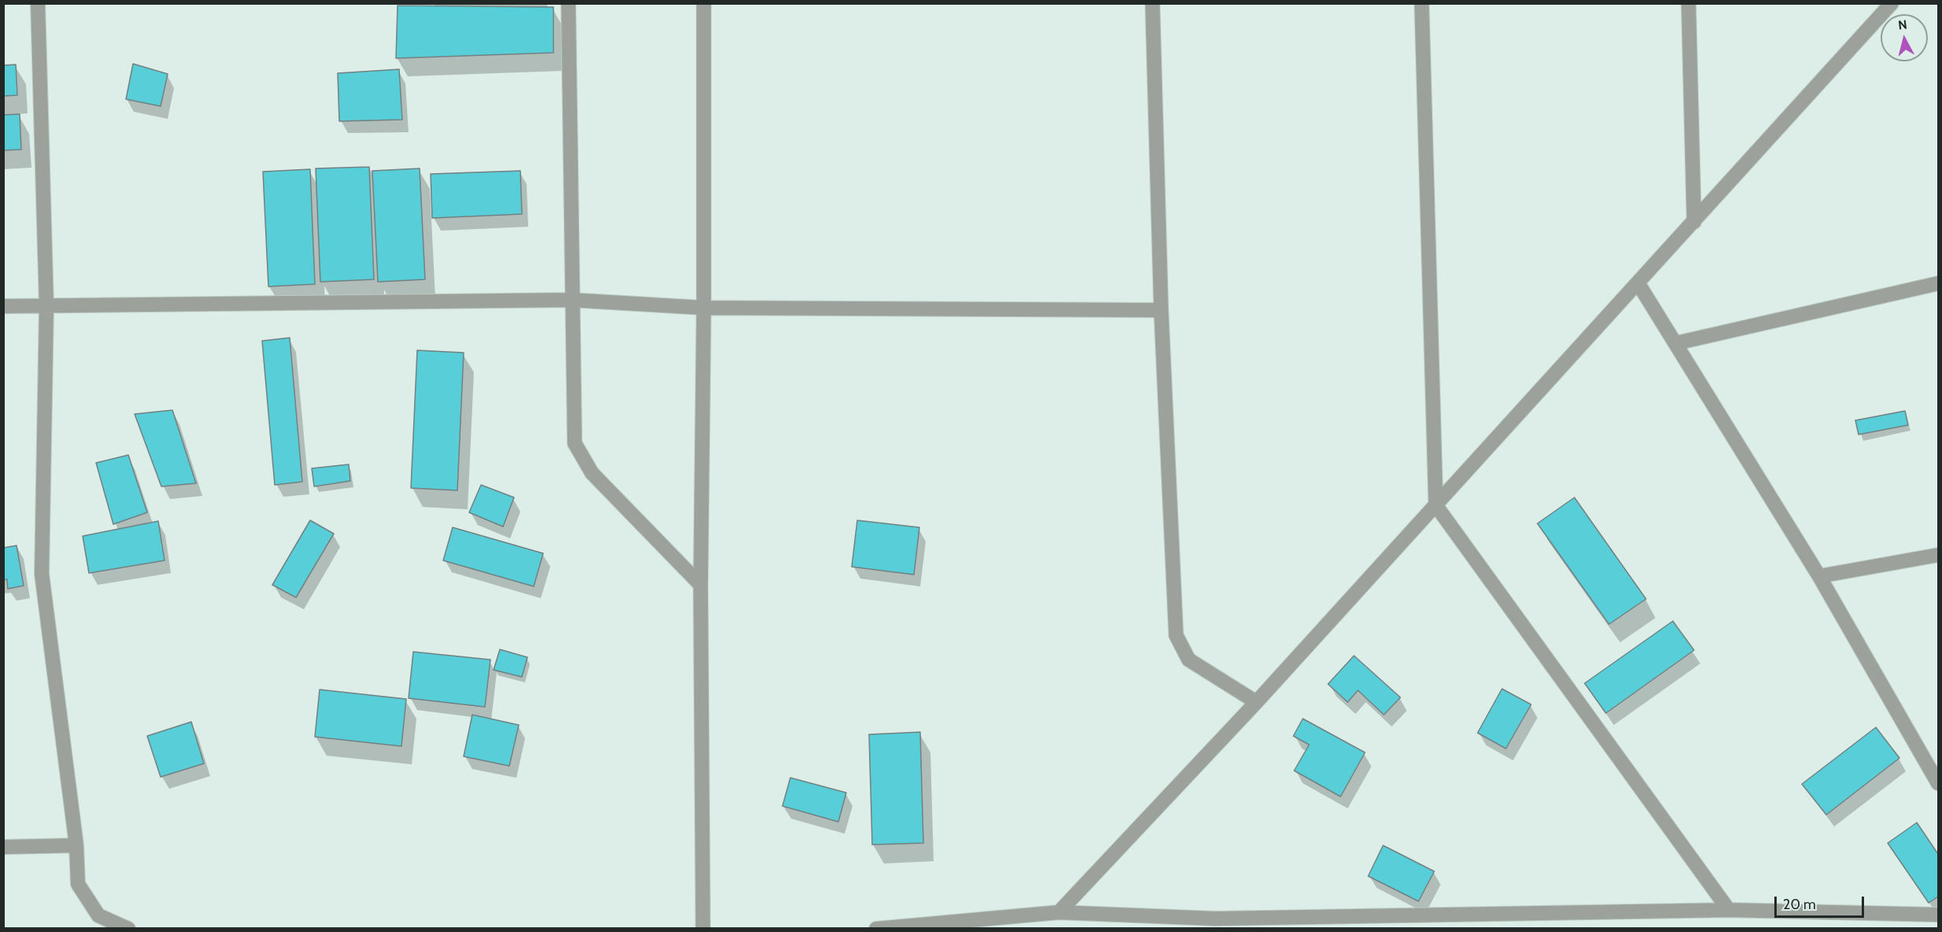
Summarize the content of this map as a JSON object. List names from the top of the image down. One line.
{"scale_bar":"20 m","north":"top"}
